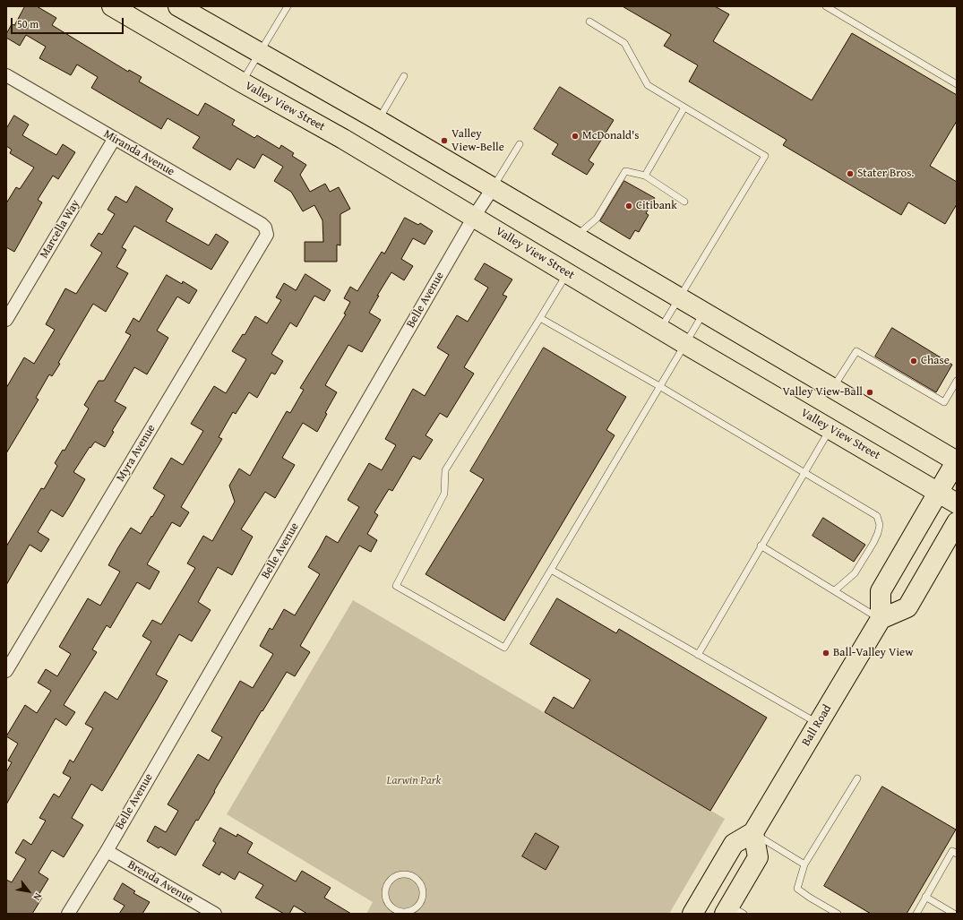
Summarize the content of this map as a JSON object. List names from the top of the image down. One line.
{"streets":{"main road":["Valley View Street","Ball Road"],"street":["Miranda Avenue","Marcella Way","Belle Avenue","Myra Avenue","Brenda Avenue"]},"crossings":[["Valley View Street","Belle Avenue"],["Miranda Avenue","Marcella Way"],["Miranda Avenue","Myra Avenue"],["Belle Avenue","Brenda Avenue"]],"parks":["Larwin Park"],"places":["McDonald's","Valley View-Belle","Stater Bros.","Citibank","Chase","Valley View-Ball","Ball-Valley View"],"scale_bar":"50 m","north":"bottom right"}
